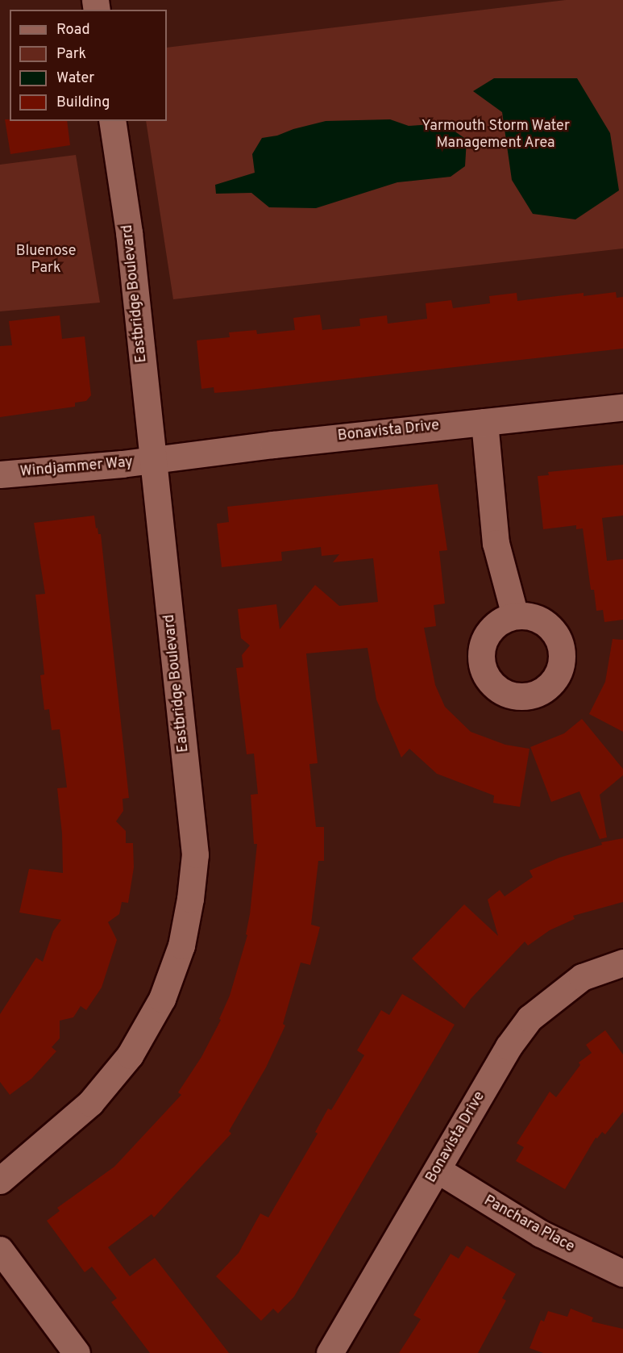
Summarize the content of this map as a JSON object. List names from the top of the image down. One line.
{"streets":{"street":["Eastbridge Boulevard","Bonavista Drive","Windjammer Way","Panchara Place"]},"crossings":[["Eastbridge Boulevard","Bonavista Drive"],["Eastbridge Boulevard","Windjammer Way"],["Bonavista Drive","Windjammer Way"],["Bonavista Drive","Panchara Place"]],"parks":["Yarmouth Storm Water Management Area","Bluenose Park"],"legend":["Road","Park","Water","Building"]}
